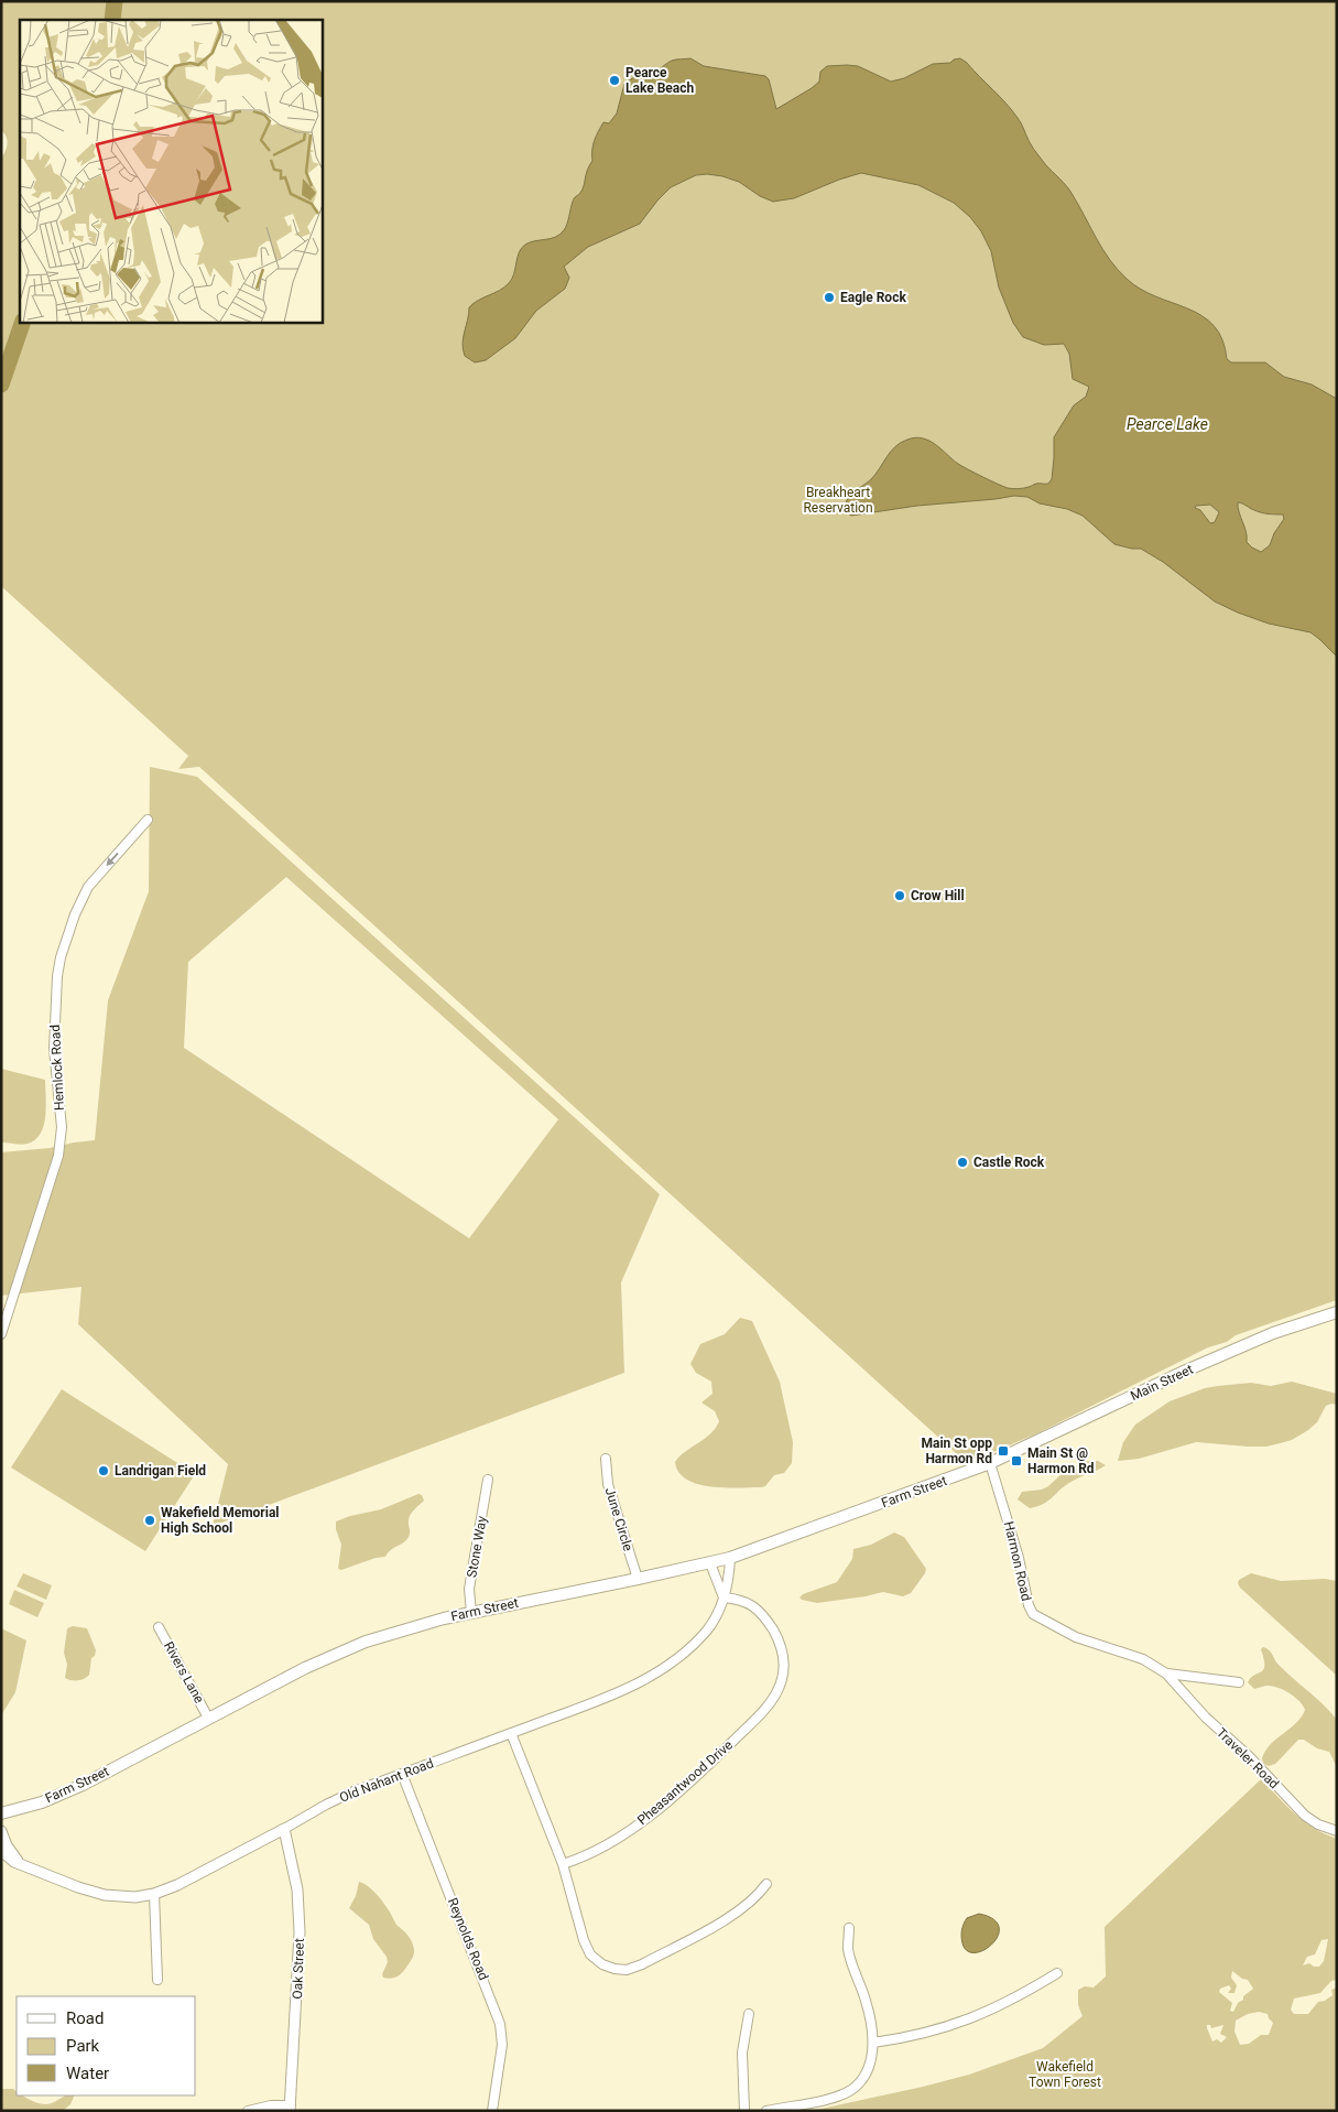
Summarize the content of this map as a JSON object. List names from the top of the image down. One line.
{"streets":{"main road":["Main Street","Farm Street"],"street":["Hemlock Road","June Circle","Stone Way","Harmon Road","Rivers Lane","Traveler Road","Old Nahant Road","Pheasantwood Drive","Reynolds Road","Oak Street"]},"crossings":[["Main Street","Farm Street"],["Main Street","Harmon Road"],["Farm Street","June Circle"],["Farm Street","Stone Way"],["Farm Street","Harmon Road"],["Farm Street","Rivers Lane"],["Farm Street","Old Nahant Road"],["Harmon Road","Traveler Road"],["Old Nahant Road","Pheasantwood Drive"],["Old Nahant Road","Reynolds Road"],["Old Nahant Road","Oak Street"]],"one_way":["Hemlock Road"],"water":["Pearce Lake"],"parks":["Breakheart Reservation","Wakefield Town Forest"],"places":{"other":["Pearce Lake Beach","Eagle Rock","Crow Hill","Castle Rock","Landrigan Field","Wakefield Memorial High School"],"transit":["Main St opp Harmon Rd","Main St @ Harmon Rd"]},"legend":["Road","Park","Water"]}
